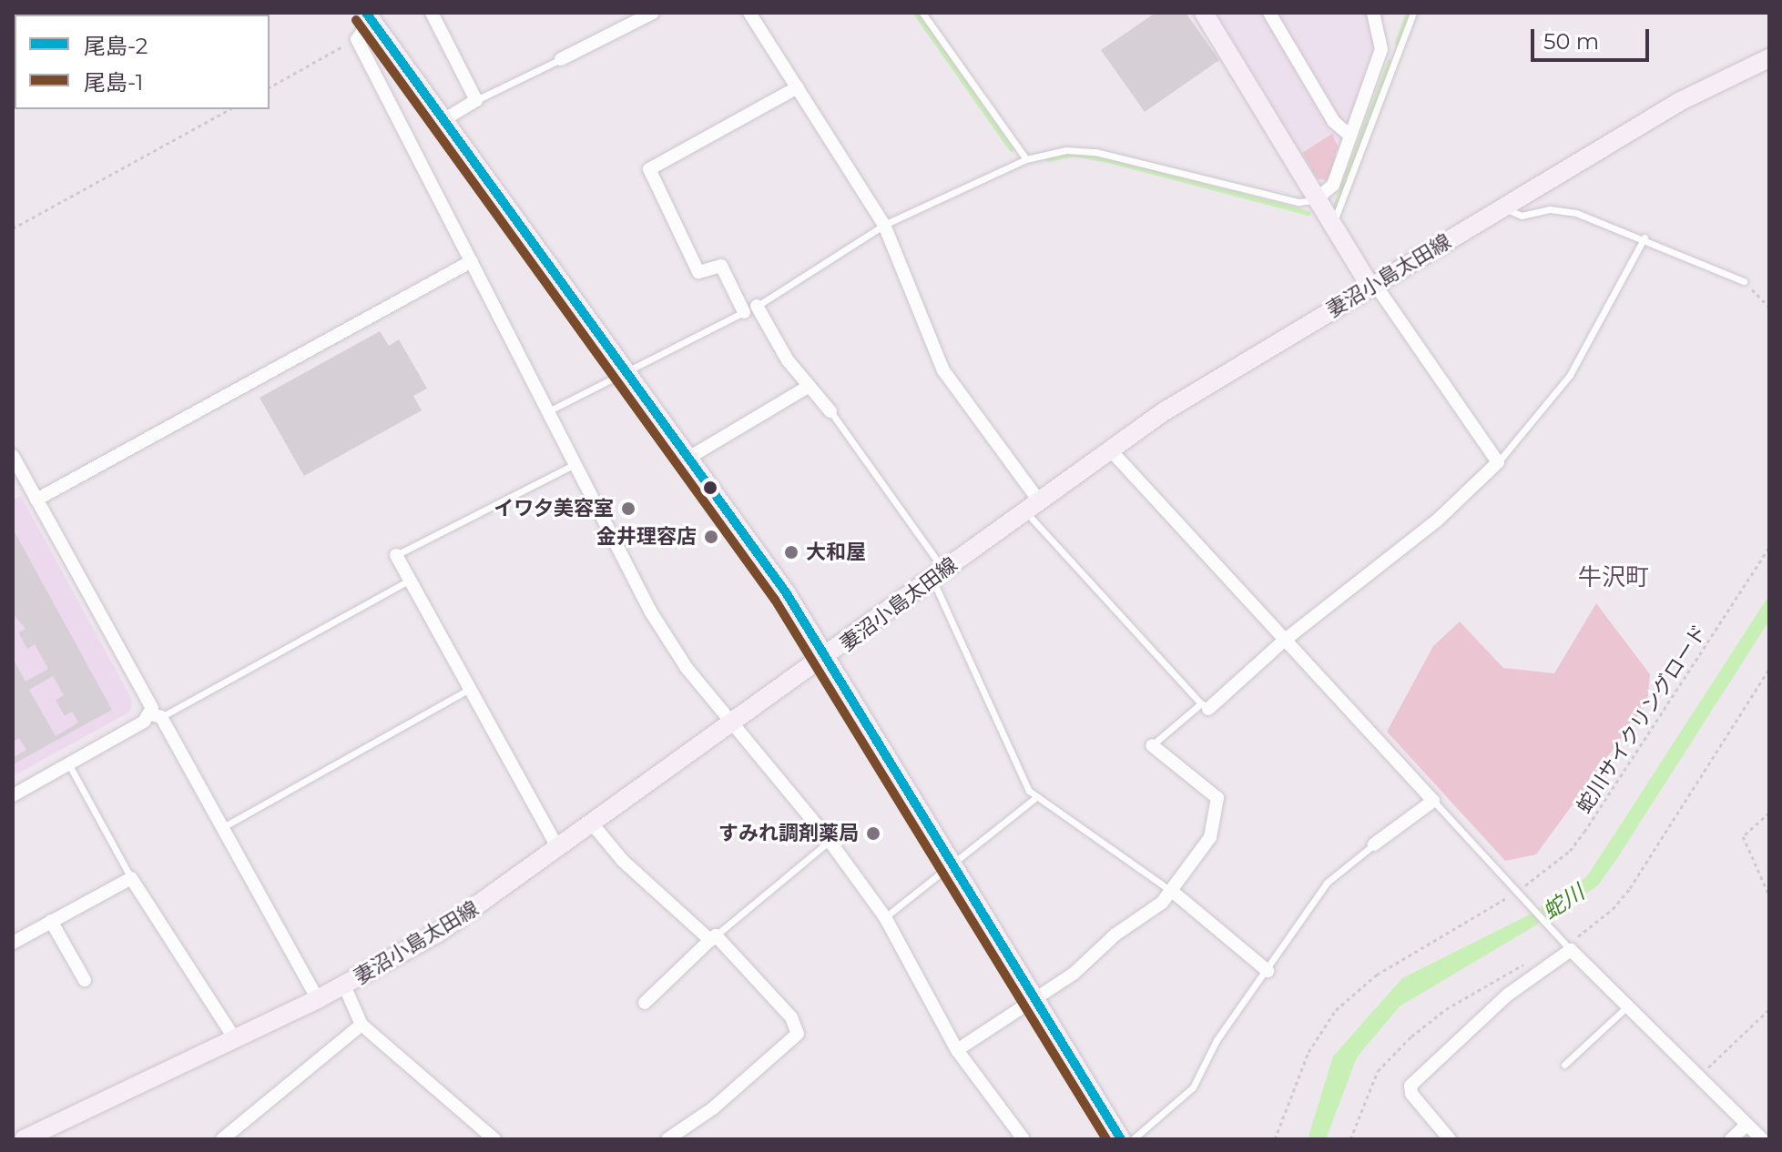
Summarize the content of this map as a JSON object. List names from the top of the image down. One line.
{"streets":{"main road":["妻沼小島太田線"],"path":["蛇川サイクリングロード"]},"districts":["牛沢町"],"water":["蛇川"],"places":["イワ夕美容室","金井理容店","大和屋","すみれ調剤薬局"],"lines":["transit line 尾島-2","transit line 尾島-1"],"legend":["尾島-2","尾島-1"],"scale_bar":"50 m"}
